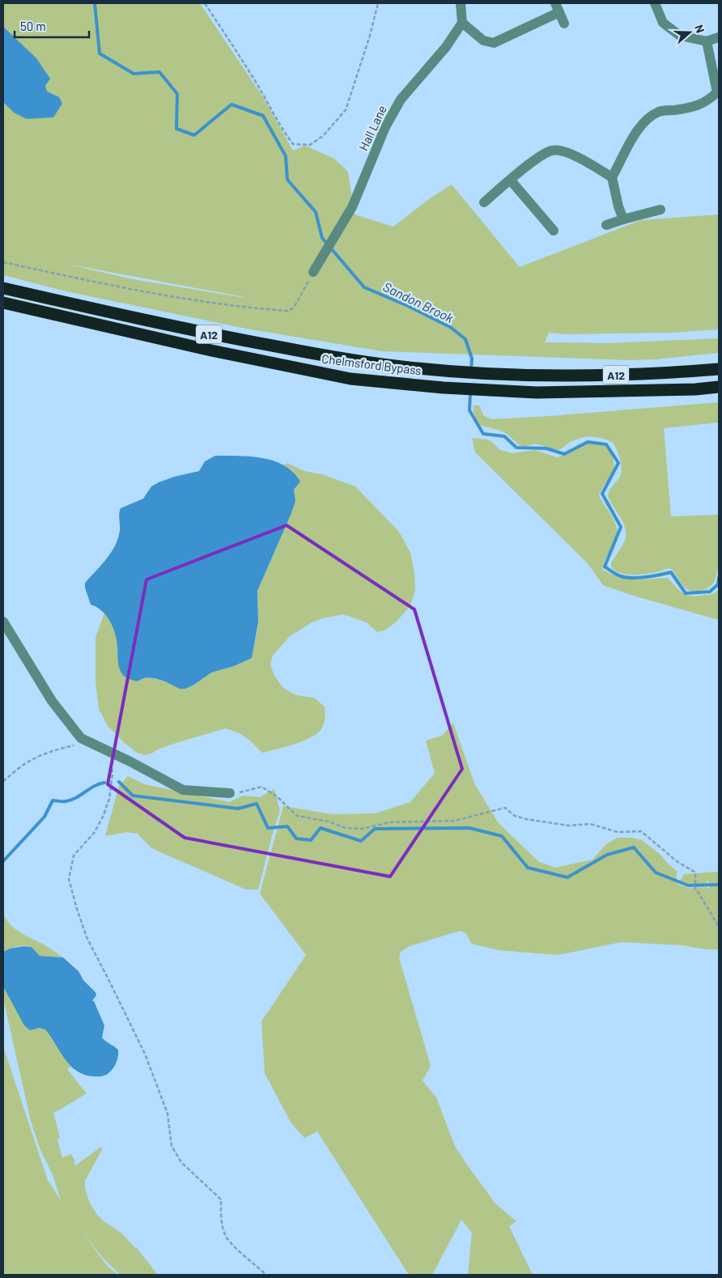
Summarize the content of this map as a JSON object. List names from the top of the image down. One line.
{"streets":{"highway":["A12","Chelmsford Bypass"],"street":["Hall Lane"]},"water":["Sandon Brook"],"scale_bar":"50 m","north":"right"}
